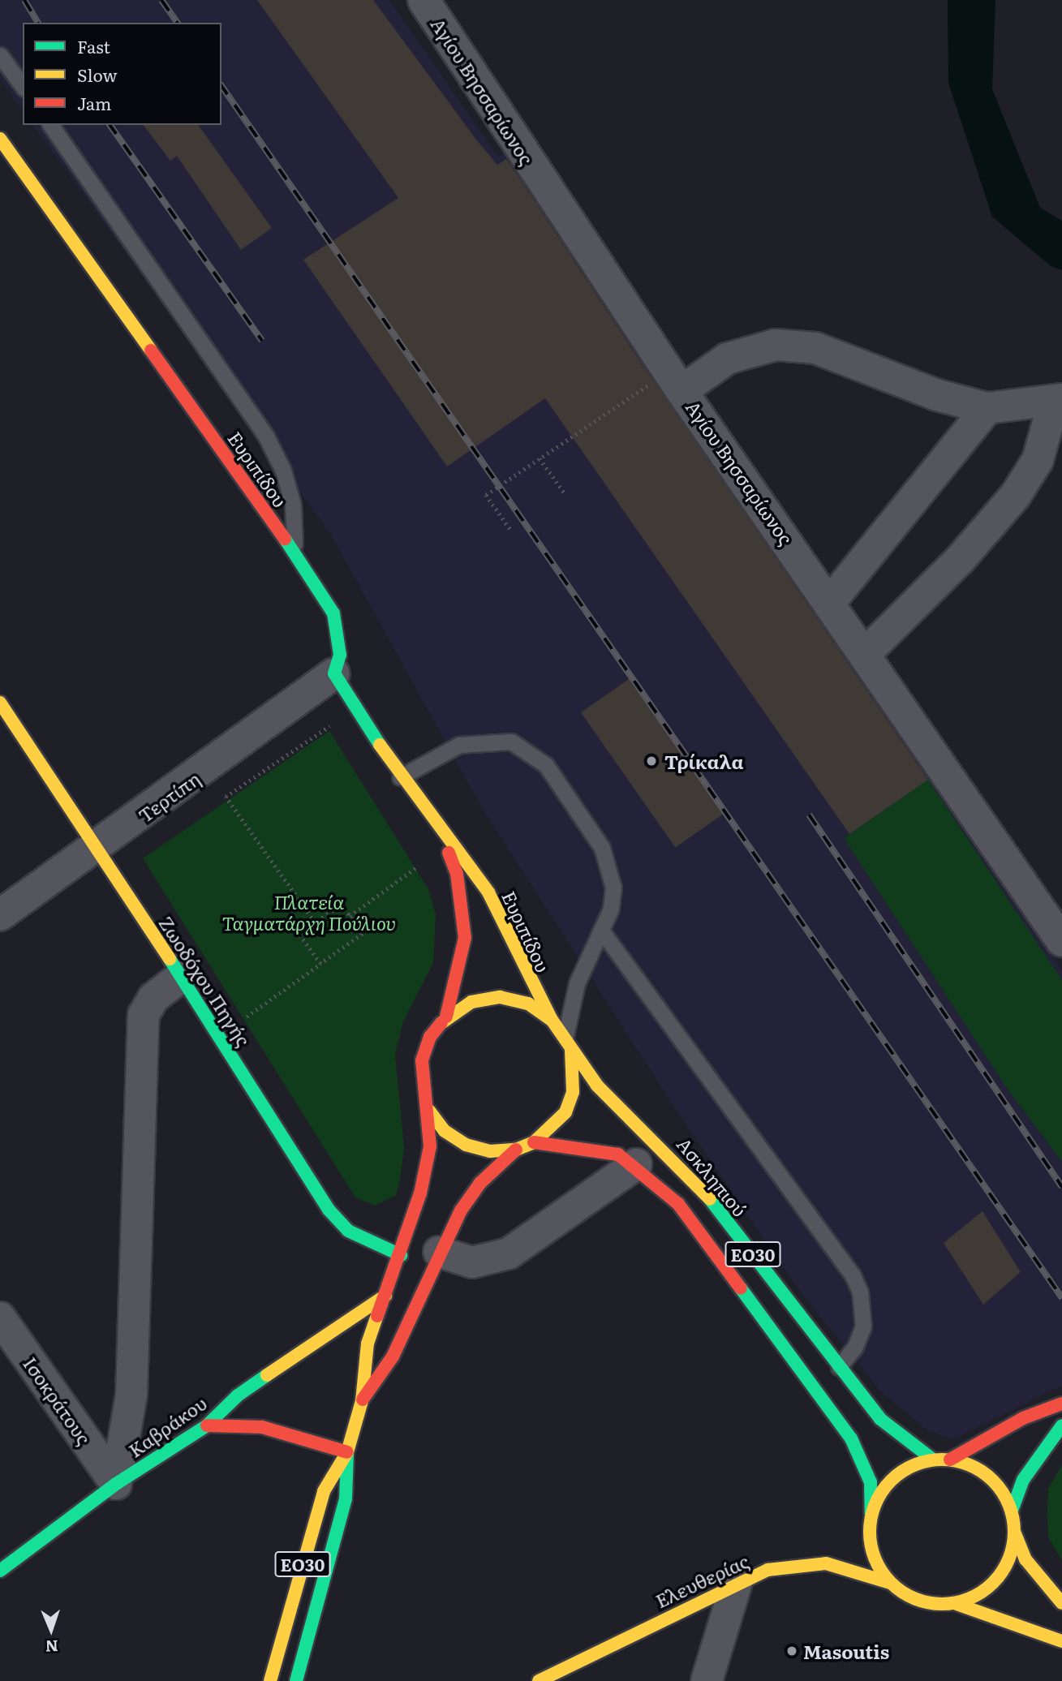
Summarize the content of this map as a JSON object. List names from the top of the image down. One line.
{"streets":{"main road":["Ευριπίδου","Ζωοδόχου Πηγής","Ασκληπιού","ΕΟ30","Καβράκου","Ελευθερίας"],"street":["Αγίου Βησσαρίωνος","Τερτίπη","Ισοκράτους"]},"crossings":[["Ευριπίδου","Τερτίπη"],["Ευριπίδου","Ασκληπιού"],["Τερτίπη","Ζωοδόχου Πηγής"],["Ζωοδόχου Πηγής","Ασκληπιού"],["Ασκληπιού","Καβράκου"],["Ασκληπιού","Ελευθερίας"],["Ισοκράτους","Καβράκου"]],"parks":["Πλατεία Ταγματάρχη Πούλιου"],"places":["Τρίκαλα","Masoutis"],"legend":["Fast","Slow","Jam"],"north":"bottom"}
